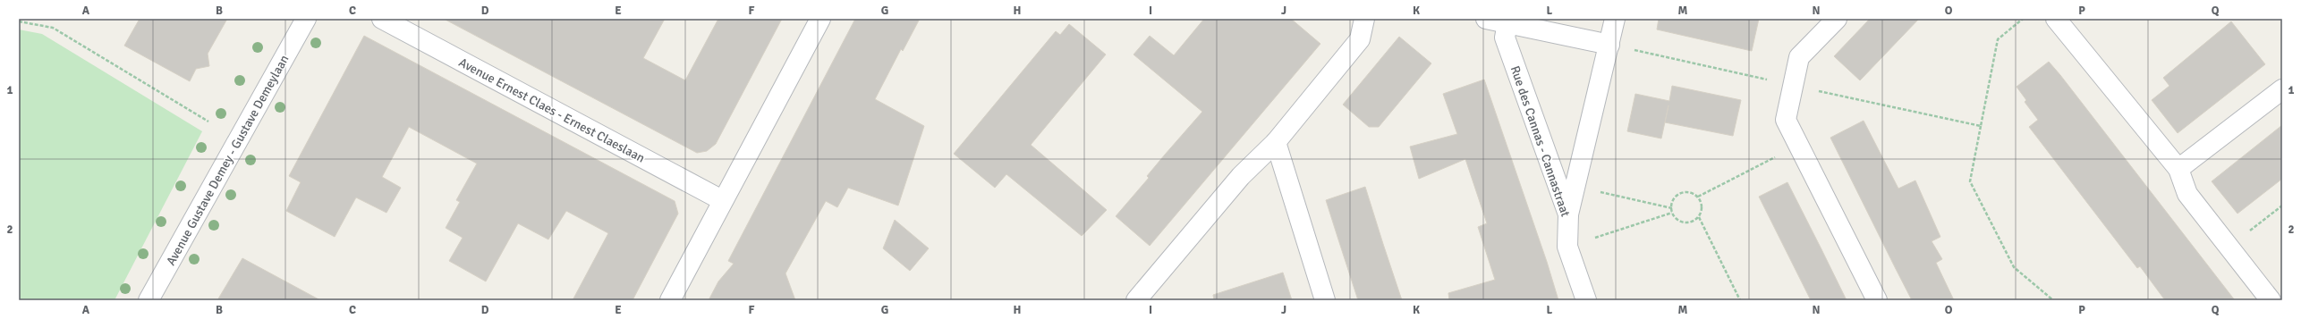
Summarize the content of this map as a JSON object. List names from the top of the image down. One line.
{"streets":{"street":["Avenue Ernest Claes - Ernest Claeslaan","Rue des Cannas - Cannastraat","Avenue Gustave Demey - Gustave Demeylaan"]},"grid":{"columns":["A","B","C","D","E","F","G","H","I","J","K","L","M","N","O","P","Q"],"rows":["1","2"]}}
